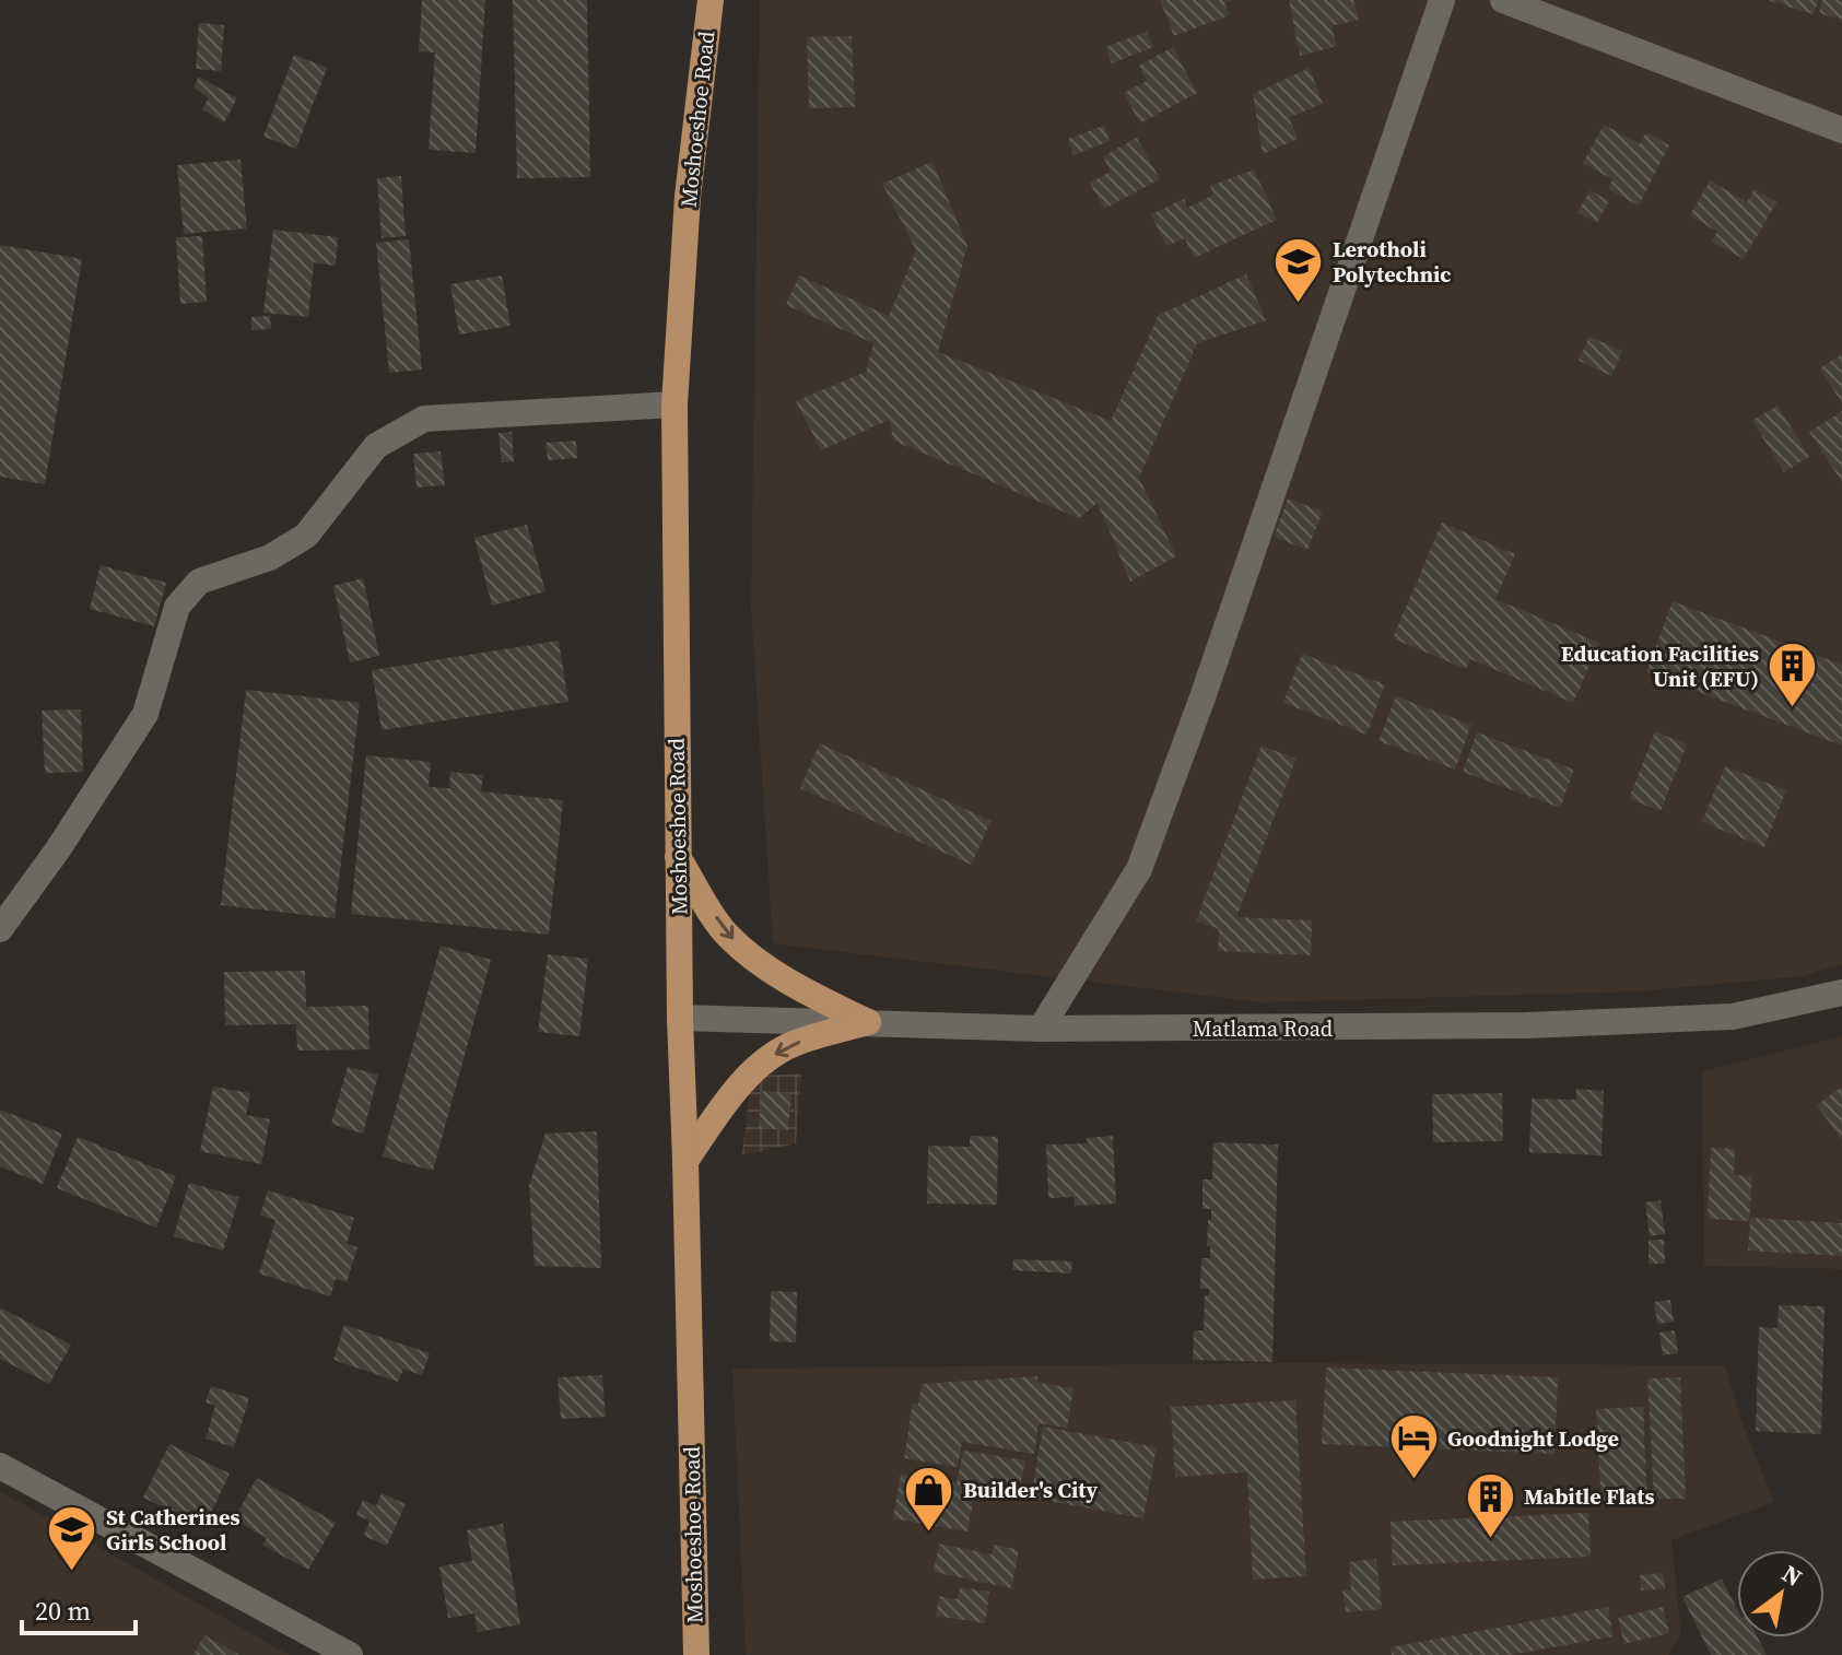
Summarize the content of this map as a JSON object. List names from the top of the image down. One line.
{"streets":{"main road":["Moshoeshoe Road"],"street":["Matlama Road"]},"crossings":[["Moshoeshoe Road","Matlama Road"]],"places":{"school or university":["Lerotholi Polytechnic","St Catherines Girls School"],"building":["Education Facilities Unit (EFU)","Mabitle Flats"],"hotel":["Goodnight Lodge"],"shop":["Builder's City"]},"scale_bar":"20 m","north":"top right"}
